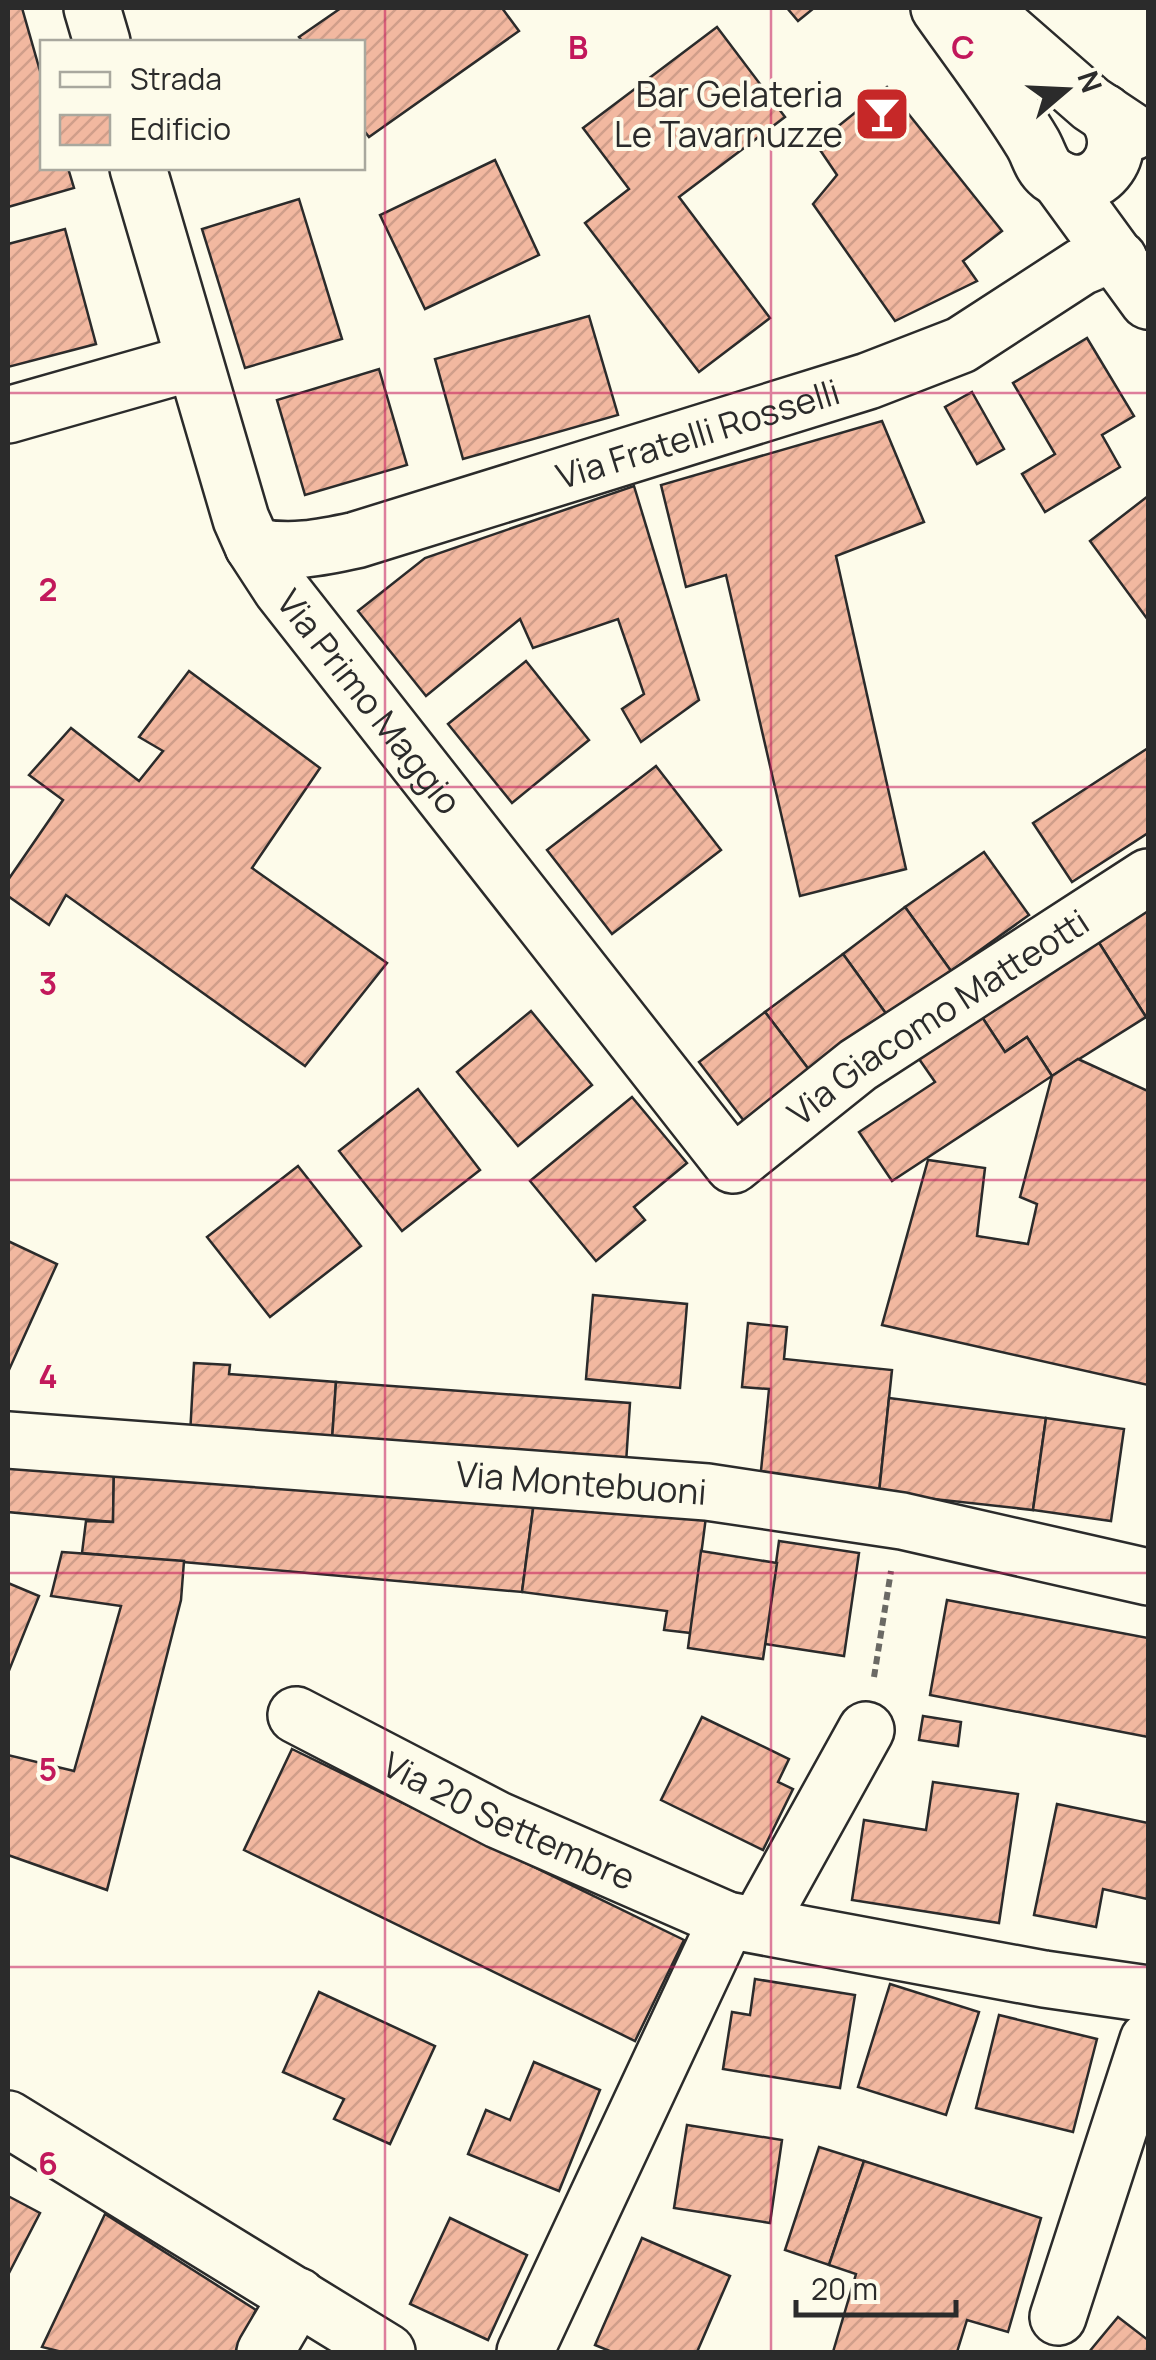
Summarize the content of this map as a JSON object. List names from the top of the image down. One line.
{"streets":{"street":["Via Fratelli Rosselli","Via Primo Maggio","Via Giacomo Matteotti","Via Montebuoni","Via 20 Settembre"]},"crossings":[["Via Fratelli Rosselli","Via Primo Maggio"],["Via Primo Maggio","Via Giacomo Matteotti"]],"places":{"bar":["Bar Gelateria Le Tavarnuzze"]},"legend":["Strada","Edificio"],"scale_bar":"20 m","north":"right","grid":{"columns":["B","C"],"rows":["2","3","4","5","6"]}}
